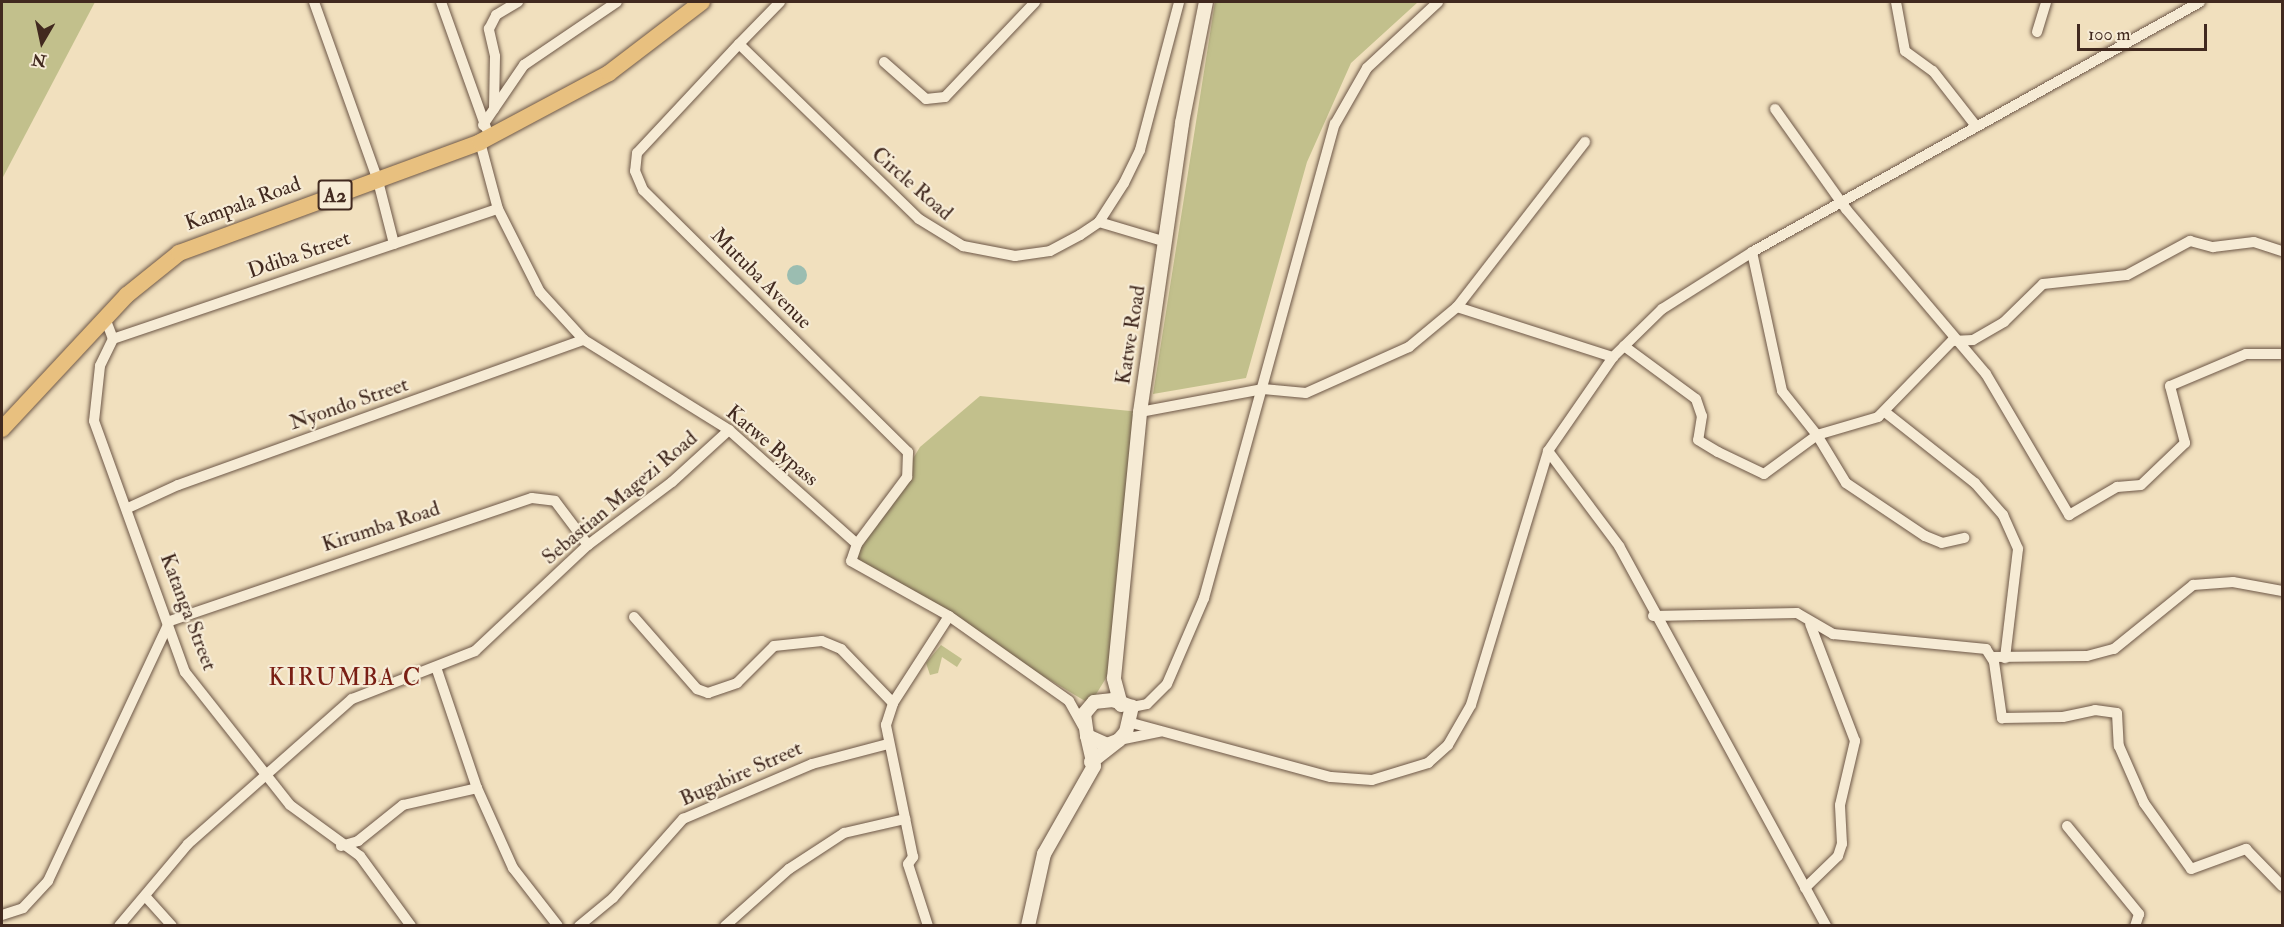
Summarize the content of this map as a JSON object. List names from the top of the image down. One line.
{"streets":{"main road":["A2","Kampala Road"],"street":["Circle Road","Ddiba Street","Mutuba Avenue","Katwe Road","Nyondo Street","Katwe Bypass","Sebastian Magezi Road","Kirumba Road","Katanga Street","Bugabire Street"]},"crossings":[["Circle Road","Mutuba Avenue"],["Kampala Road","Katwe Bypass"],["Ddiba Street","Katwe Bypass"],["Ddiba Street","Katanga Street"],["Mutuba Avenue","Katwe Bypass"],["Nyondo Street","Katwe Bypass"],["Nyondo Street","Katanga Street"],["Katwe Bypass","Sebastian Magezi Road"],["Sebastian Magezi Road","Kirumba Road"],["Sebastian Magezi Road","Katanga Street"],["Kirumba Road","Katanga Street"]],"districts":["KIRUMBA C"],"scale_bar":"100 m","north":"bottom"}
